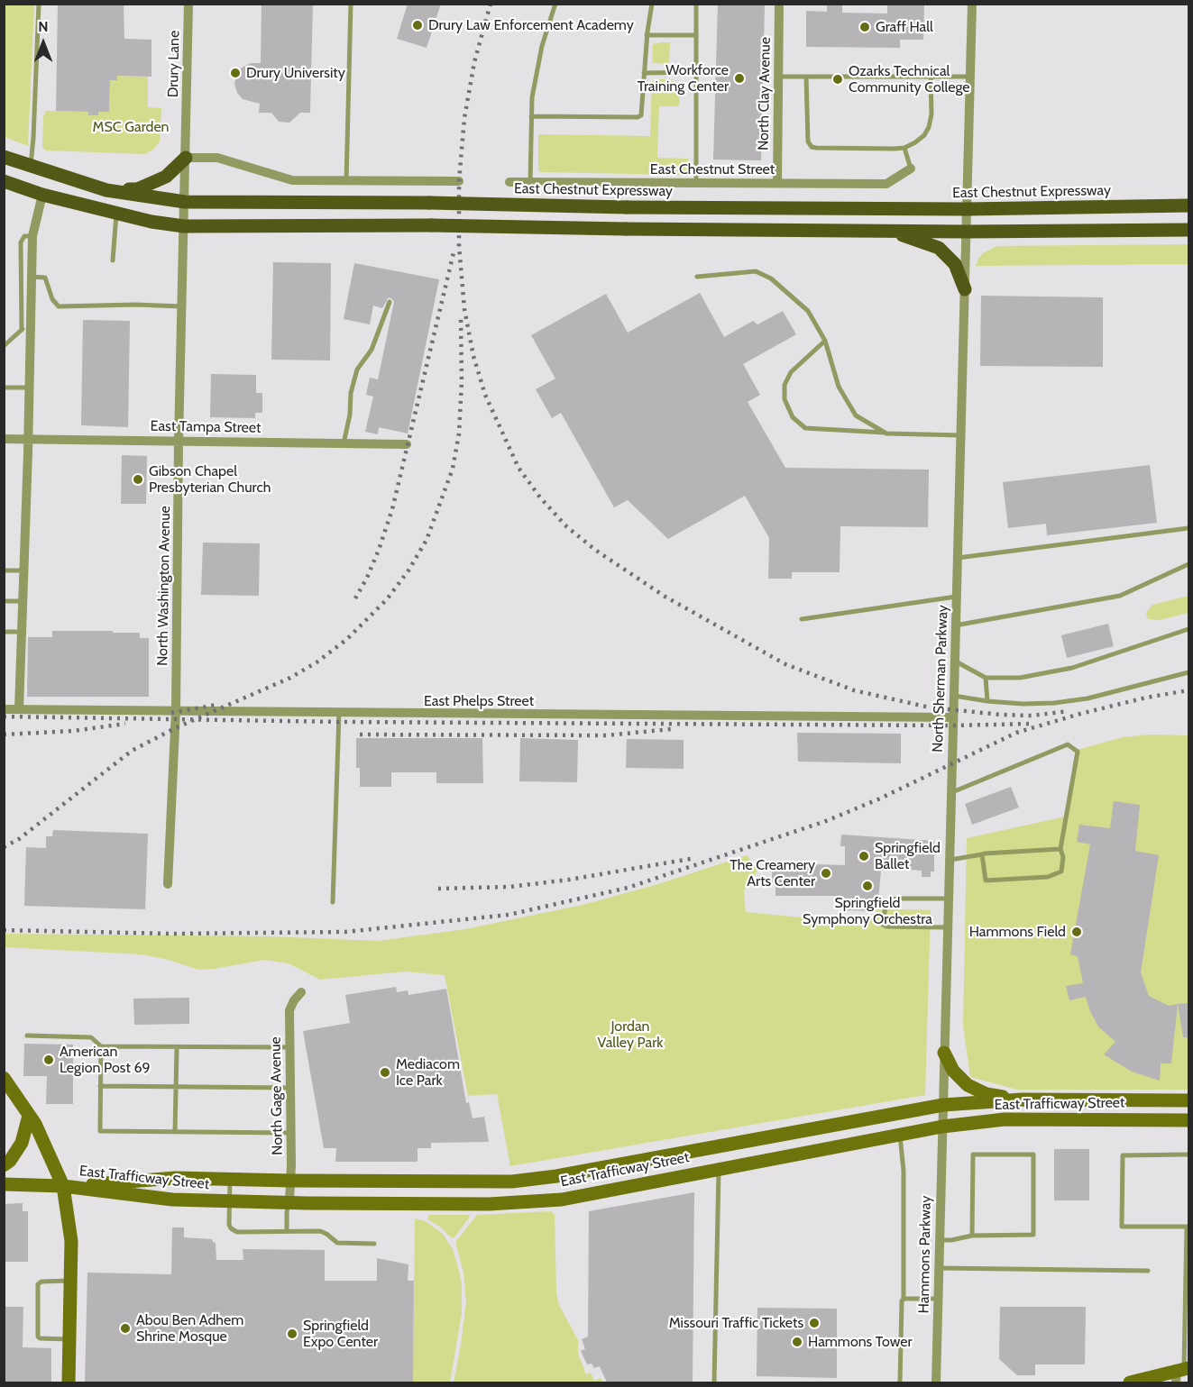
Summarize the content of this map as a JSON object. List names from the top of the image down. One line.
{"streets":{"main road":["East Chestnut Expressway","East Trafficway Street"],"street":["Drury Lane","North Clay Avenue","East Chestnut Street","East Tampa Street","North Washington Avenue","North Sherman Parkway","East Phelps Street","North Gage Avenue","Hammons Parkway"]},"crossings":[["Drury Lane","North Washington Avenue"],["North Clay Avenue","East Chestnut Street"],["East Chestnut Expressway","North Washington Avenue"],["East Chestnut Expressway","North Sherman Parkway"],["East Tampa Street","North Washington Avenue"],["North Washington Avenue","East Phelps Street"],["North Sherman Parkway","East Phelps Street"],["North Sherman Parkway","East Trafficway Street"],["North Sherman Parkway","Hammons Parkway"],["North Gage Avenue","East Trafficway Street"],["East Trafficway Street","Hammons Parkway"]],"parks":["MSC Garden","Jordan Valley Park"],"places":["Drury Law Enforcement Academy","Graff Hall","Drury University","Workforce Training Center","Ozarks Technical Community College","Gibson Chapel Presbyterian Church","Springfield Ballet","The Creamery Arts Center","Springfield Symphony Orchestra","Hammons Field","American Legion Post 69","Mediacom Ice Park","Missouri Traffic Tickets","Abou Ben Adhem Shrine Mosque","Springfield Expo Center","Hammons Tower"],"north":"top"}
